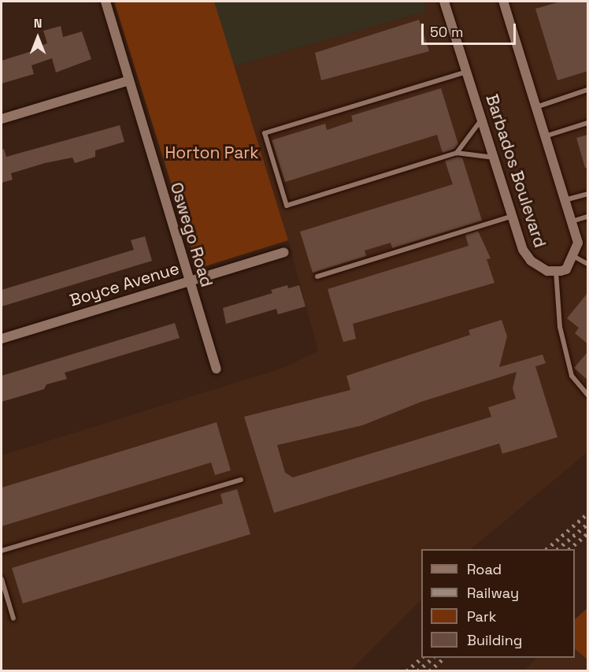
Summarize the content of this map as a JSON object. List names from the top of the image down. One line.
{"streets":{"street":["Barbados Boulevard","Oswego Road","Boyce Avenue"]},"crossings":[["Oswego Road","Boyce Avenue"]],"parks":["Horton Park"],"legend":["Road","Railway","Park","Building"],"scale_bar":"50 m","north":"top"}
